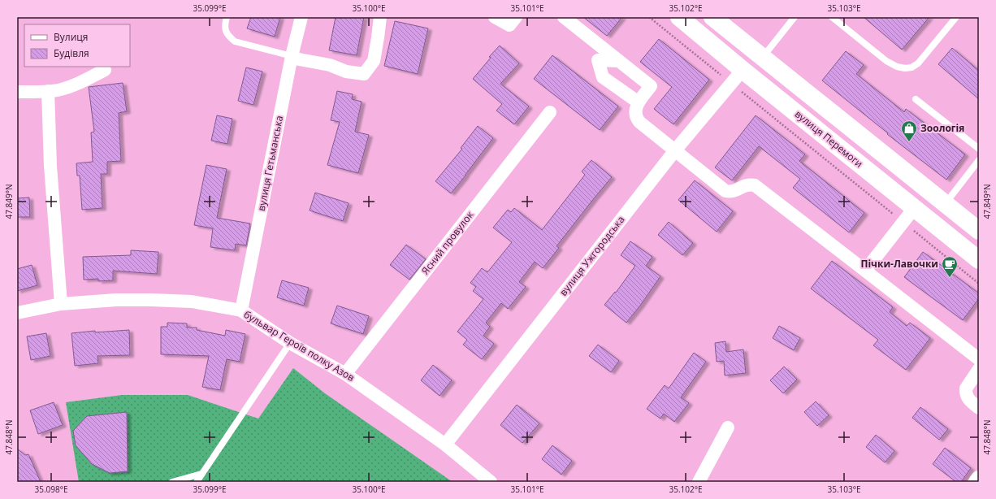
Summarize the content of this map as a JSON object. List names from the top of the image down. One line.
{"streets":{"main road":["вулиця Перемоги"],"street":["вулиця Гетьманська","Ясний провулок","вулиця Ужгородська","бульвар Героїв полку Азов"]},"crossings":[["вулиця Перемоги","вулиця Ужгородська"],["вулиця Гетьманська","бульвар Героїв полку Азов"],["Ясний провулок","бульвар Героїв полку Азов"],["вулиця Ужгородська","бульвар Героїв полку Азов"]],"places":{"shop":["Зоологія"],"cafe":["Пічки-Лавочки"]},"legend":["Вулиця","Будівля"],"coordinates":["35.099°E","35.100°E","35.101°E","35.102°E","35.103°E","47.849°N","47.848°N","35.098°E"]}
